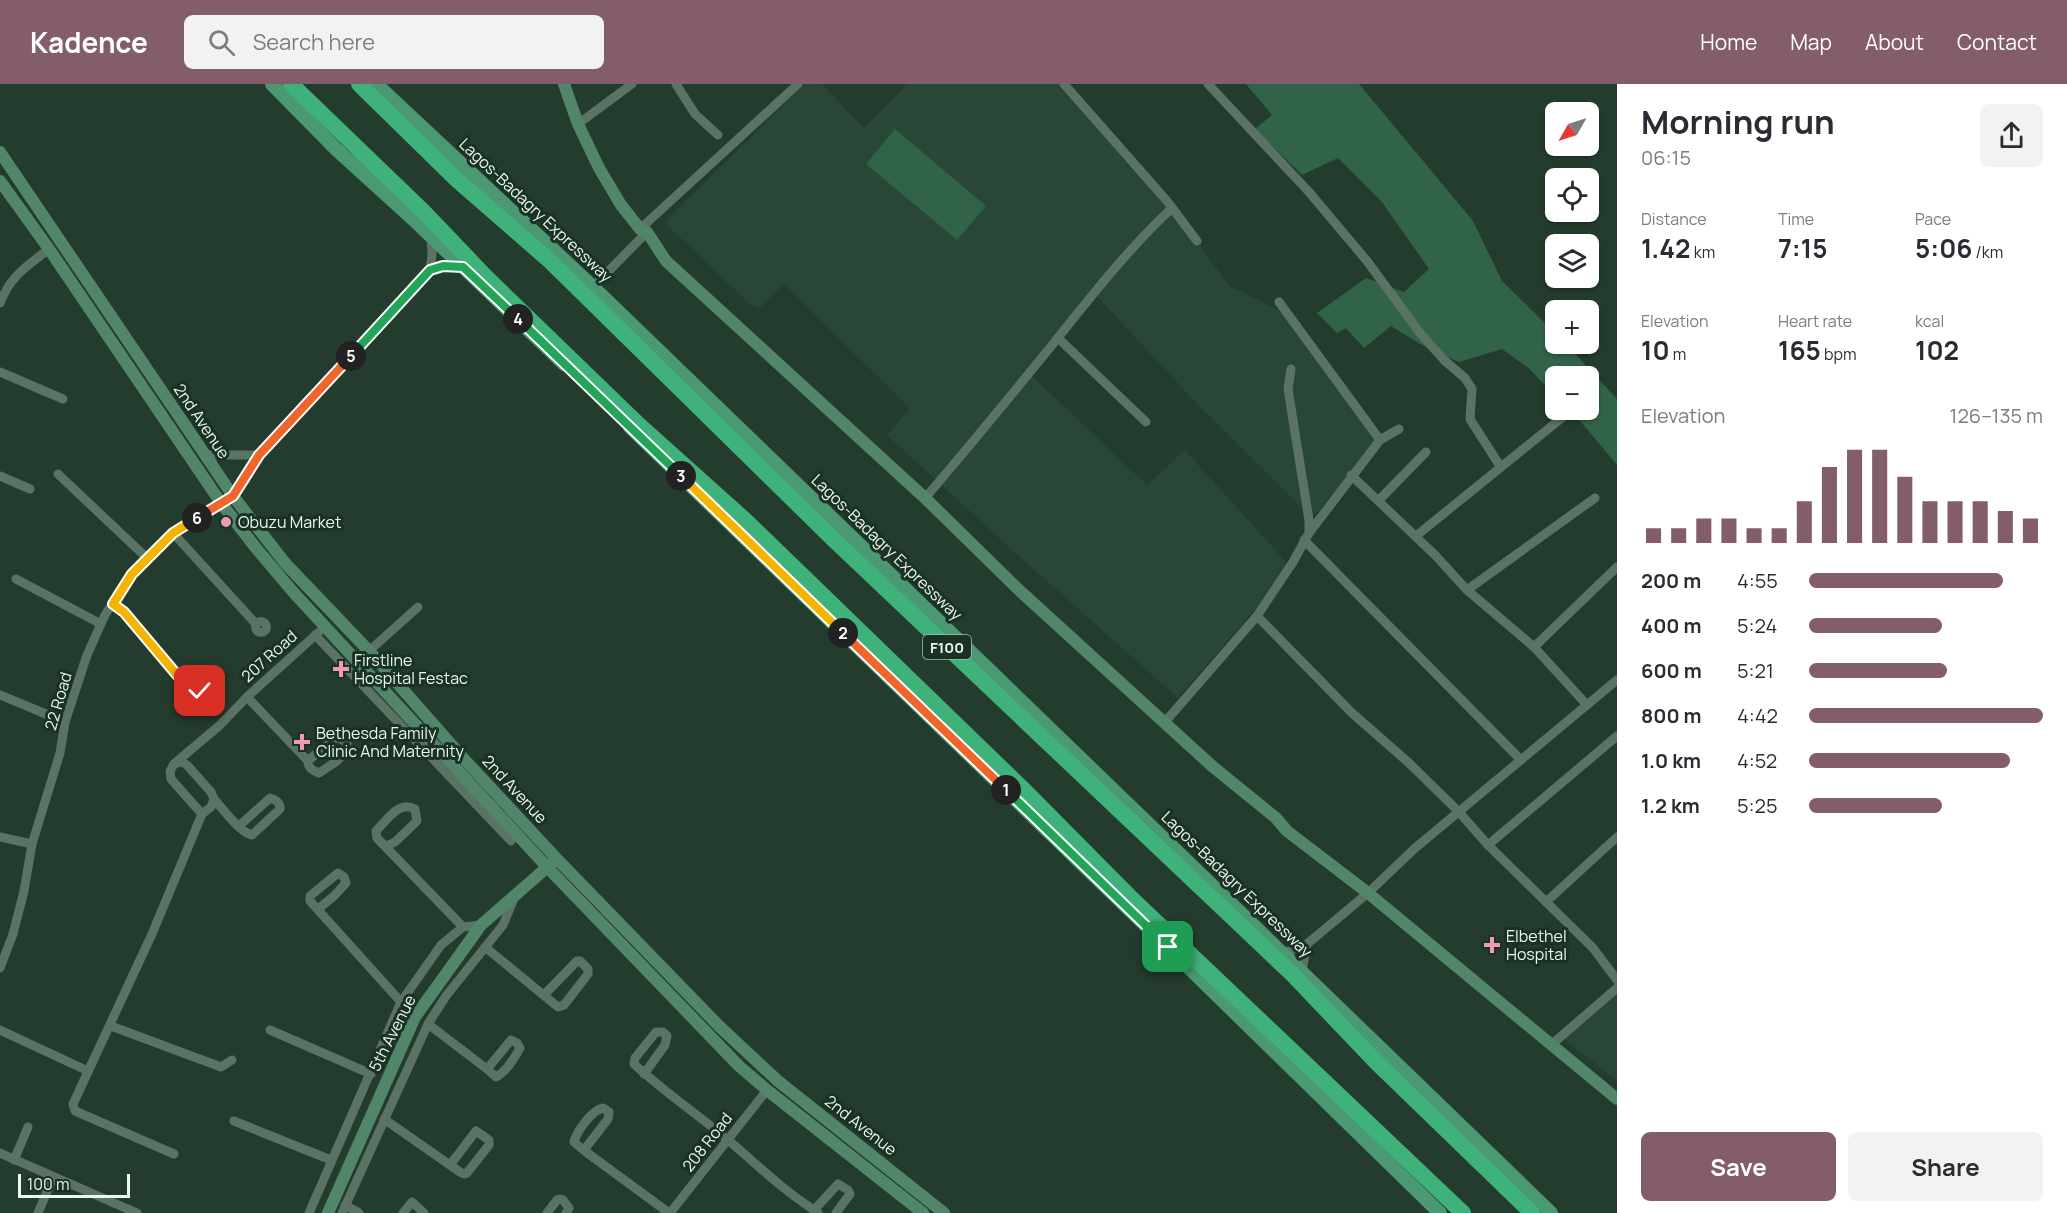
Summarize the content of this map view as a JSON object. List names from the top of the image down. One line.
{"streets":{"highway":["Lagos-Badagry Expressway","F100"],"street":["2nd Avenue","207 Road","22 Road","5th Avenue","208 Road"]},"crossings":[["2nd Avenue","207 Road"],["2nd Avenue","22 Road"],["2nd Avenue","5th Avenue"],["2nd Avenue","208 Road"]],"places":{"other":["Obuzu Market"],"health":["Firstline Hospital Festac","Bethesda Family Clinic And Maternity","Elbethel Hospital"]},"scale_bar":"100 m","north":"bottom left","page":{"header":"Kadence","search":"Search here","nav":["Home","Map","About","Contact"],"heading":["Morning run","06:15"],"map_buttons":["+","−"],"stats":[["Distance","1.42 km"],["Time","7:15"],["Pace","5:06 /km"],["Elevation","10 m"],["Heart rate","165 bpm"],["kcal","102"]],"pins":["4","5","3","6","2","1"],"chart":["Elevation","126–135 m"],"list":[{"name":"200 m","note":"4:55"},{"name":"400 m","note":"5:24"},{"name":"600 m","note":"5:21"},{"name":"800 m","note":"4:42"},{"name":"1.0 km","note":"4:52"},{"name":"1.2 km","note":"5:25"}],"buttons":["Save","Share"],"scale":"100 m"}}
